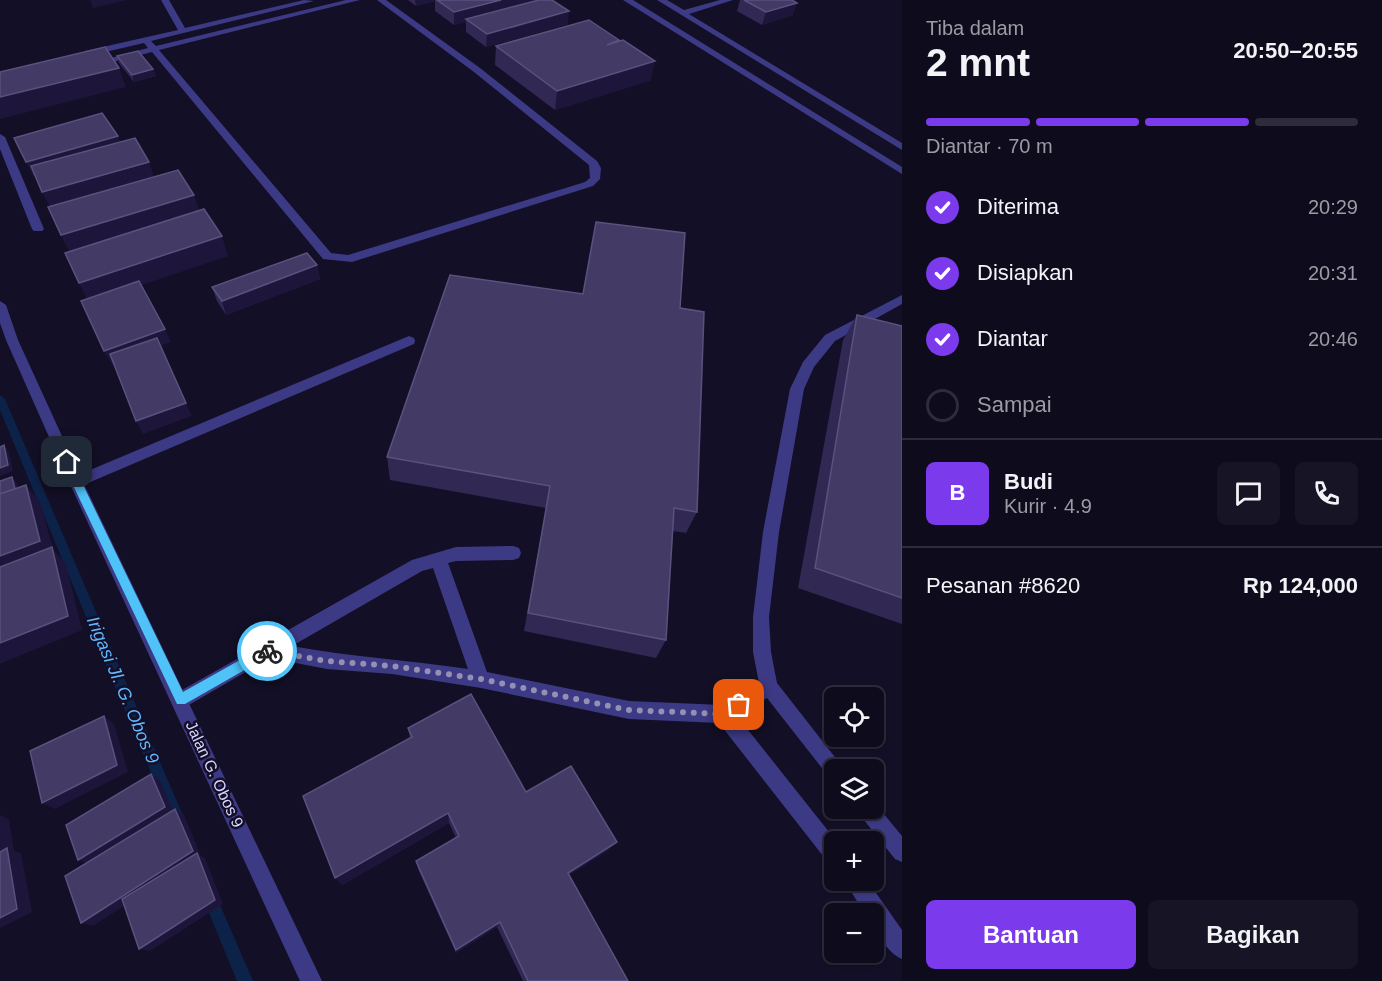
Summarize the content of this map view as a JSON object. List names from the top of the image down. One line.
{"streets":{"street":["Jalan G. Obos 9"]},"water":["Irigasi Jl. G. Obos 9"],"page":{"heading":["2 mnt","Tiba dalam","20:50–20:55"],"panel":["Budi","Kurir · 4.9","Pesanan #8620","Rp 124,000"],"bar":"Diantar · 70 m","list":[["Diterima","20:29"],["Disiapkan","20:31"],["Diantar","20:46"],"Sampai"],"round":"B","map_buttons":["+","−"],"buttons":["Bantuan","Bagikan"]}}
